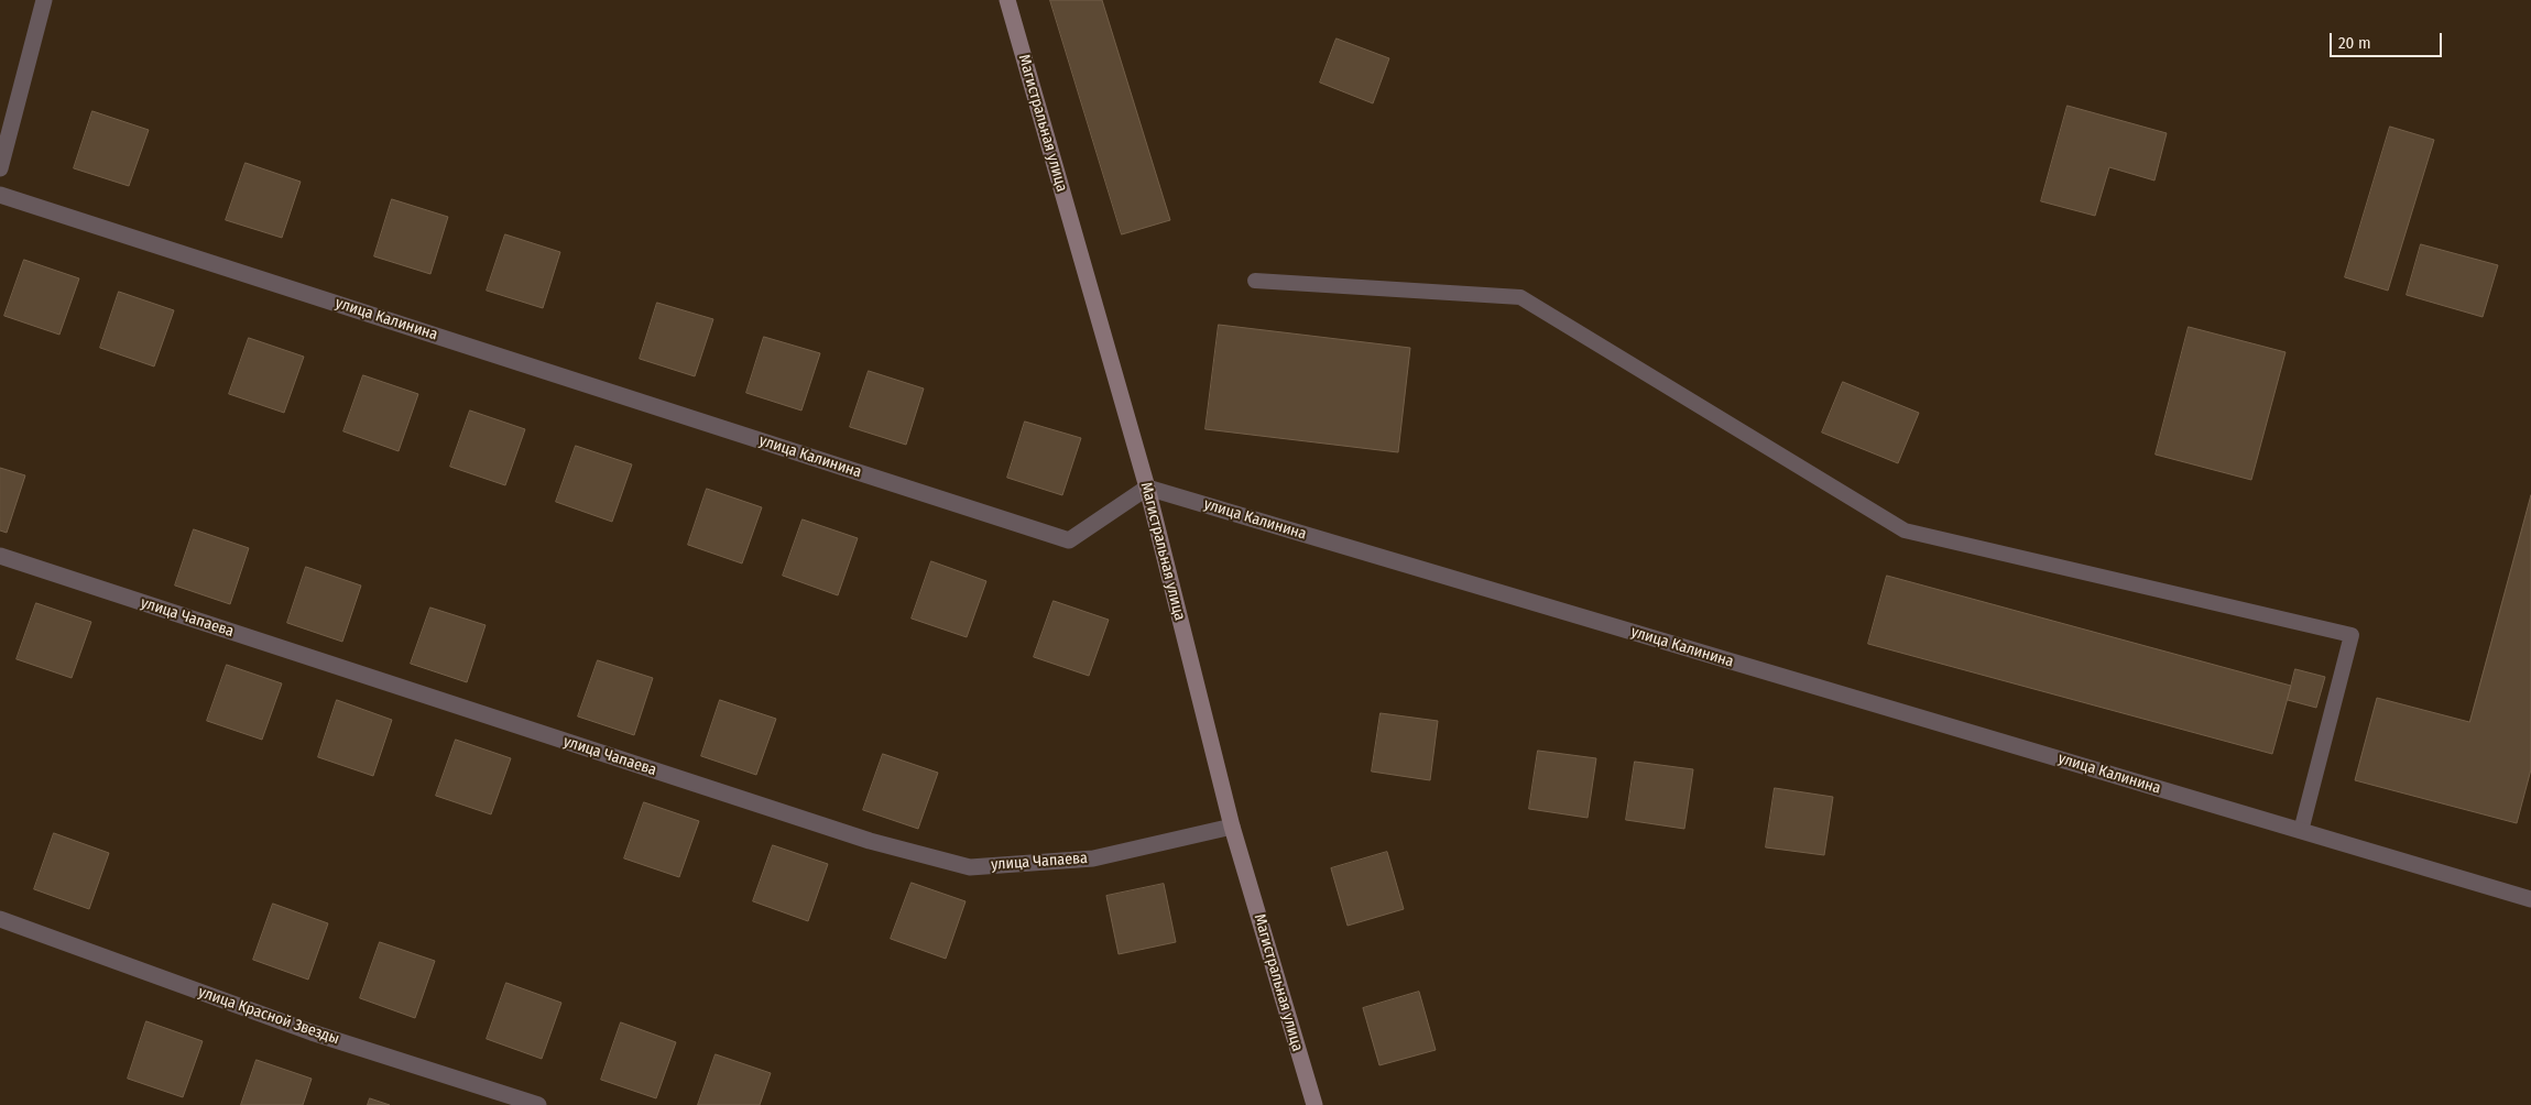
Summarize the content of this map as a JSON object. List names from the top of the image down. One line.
{"streets":{"street":["Магистральная улица","улица Калинина","улица Чапаева","улица Красной Звезды"]},"crossings":[["Магистральная улица","улица Калинина"],["Магистральная улица","улица Чапаева"]],"scale_bar":"20 m"}
